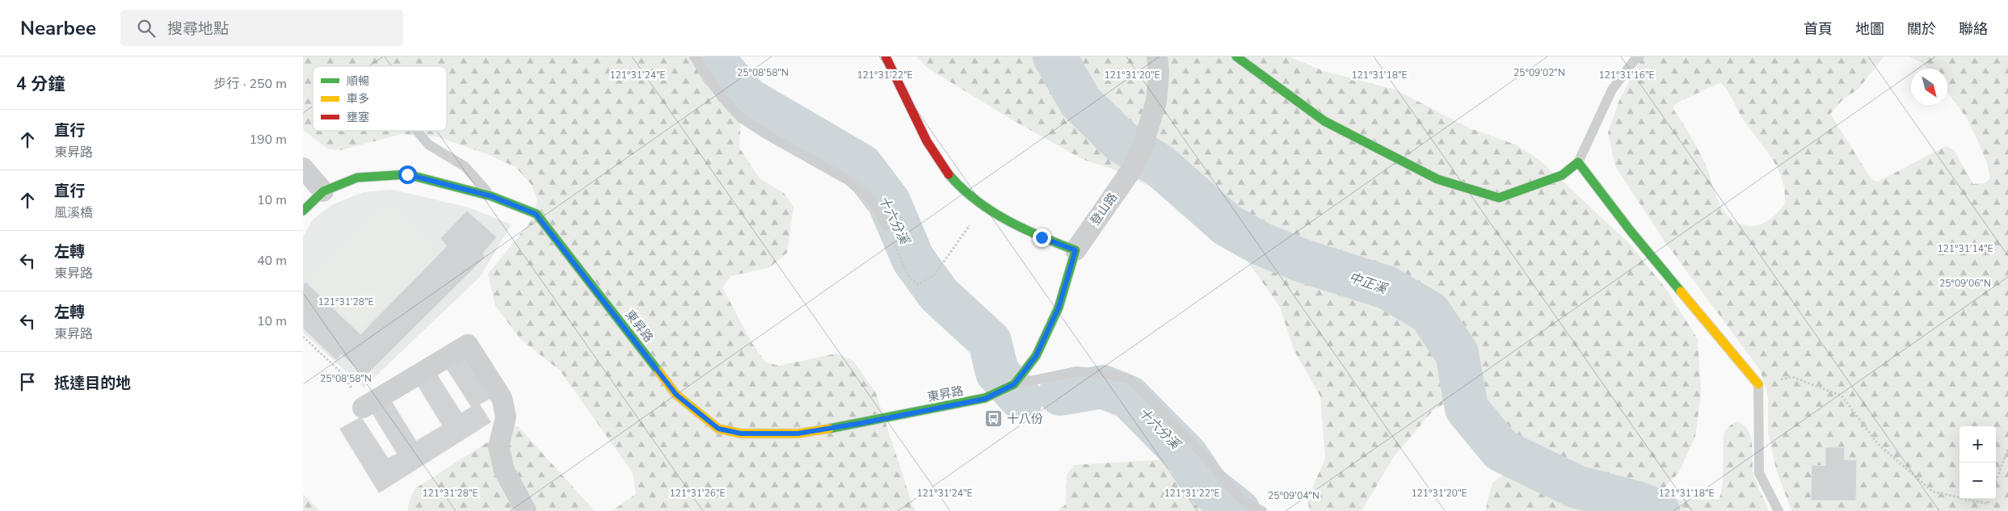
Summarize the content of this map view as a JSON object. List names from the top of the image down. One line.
{"streets":{"street":["登山路","東昇路"]},"water":["十六分溪","中正溪"],"places":{"bus stop":["十八份"]},"legend":["順暢","車多","壅塞"],"north":"bottom right","page":{"header":"Nearbee","search":"搜尋地點","nav":["首頁","地圖","關於","聯絡"],"heading":["4 分鐘","步行 · 250 m"],"list":[["直行","東昇路","190 m"],["直行","風溪橋","10 m"],["左轉","東昇路","40 m"],["左轉","東昇路","10 m"],"抵達目的地"],"map_buttons":["+","−"]},"coordinates":["25°08'58\"N","25°09'02\"N","121°31'20\"E","121°31'18\"E","121°31'16\"E","121°31'24\"E","121°31'22\"E","121°31'14\"E","25°09'06\"N","121°31'28\"E","121°31'26\"E","25°09'04\"N"]}
